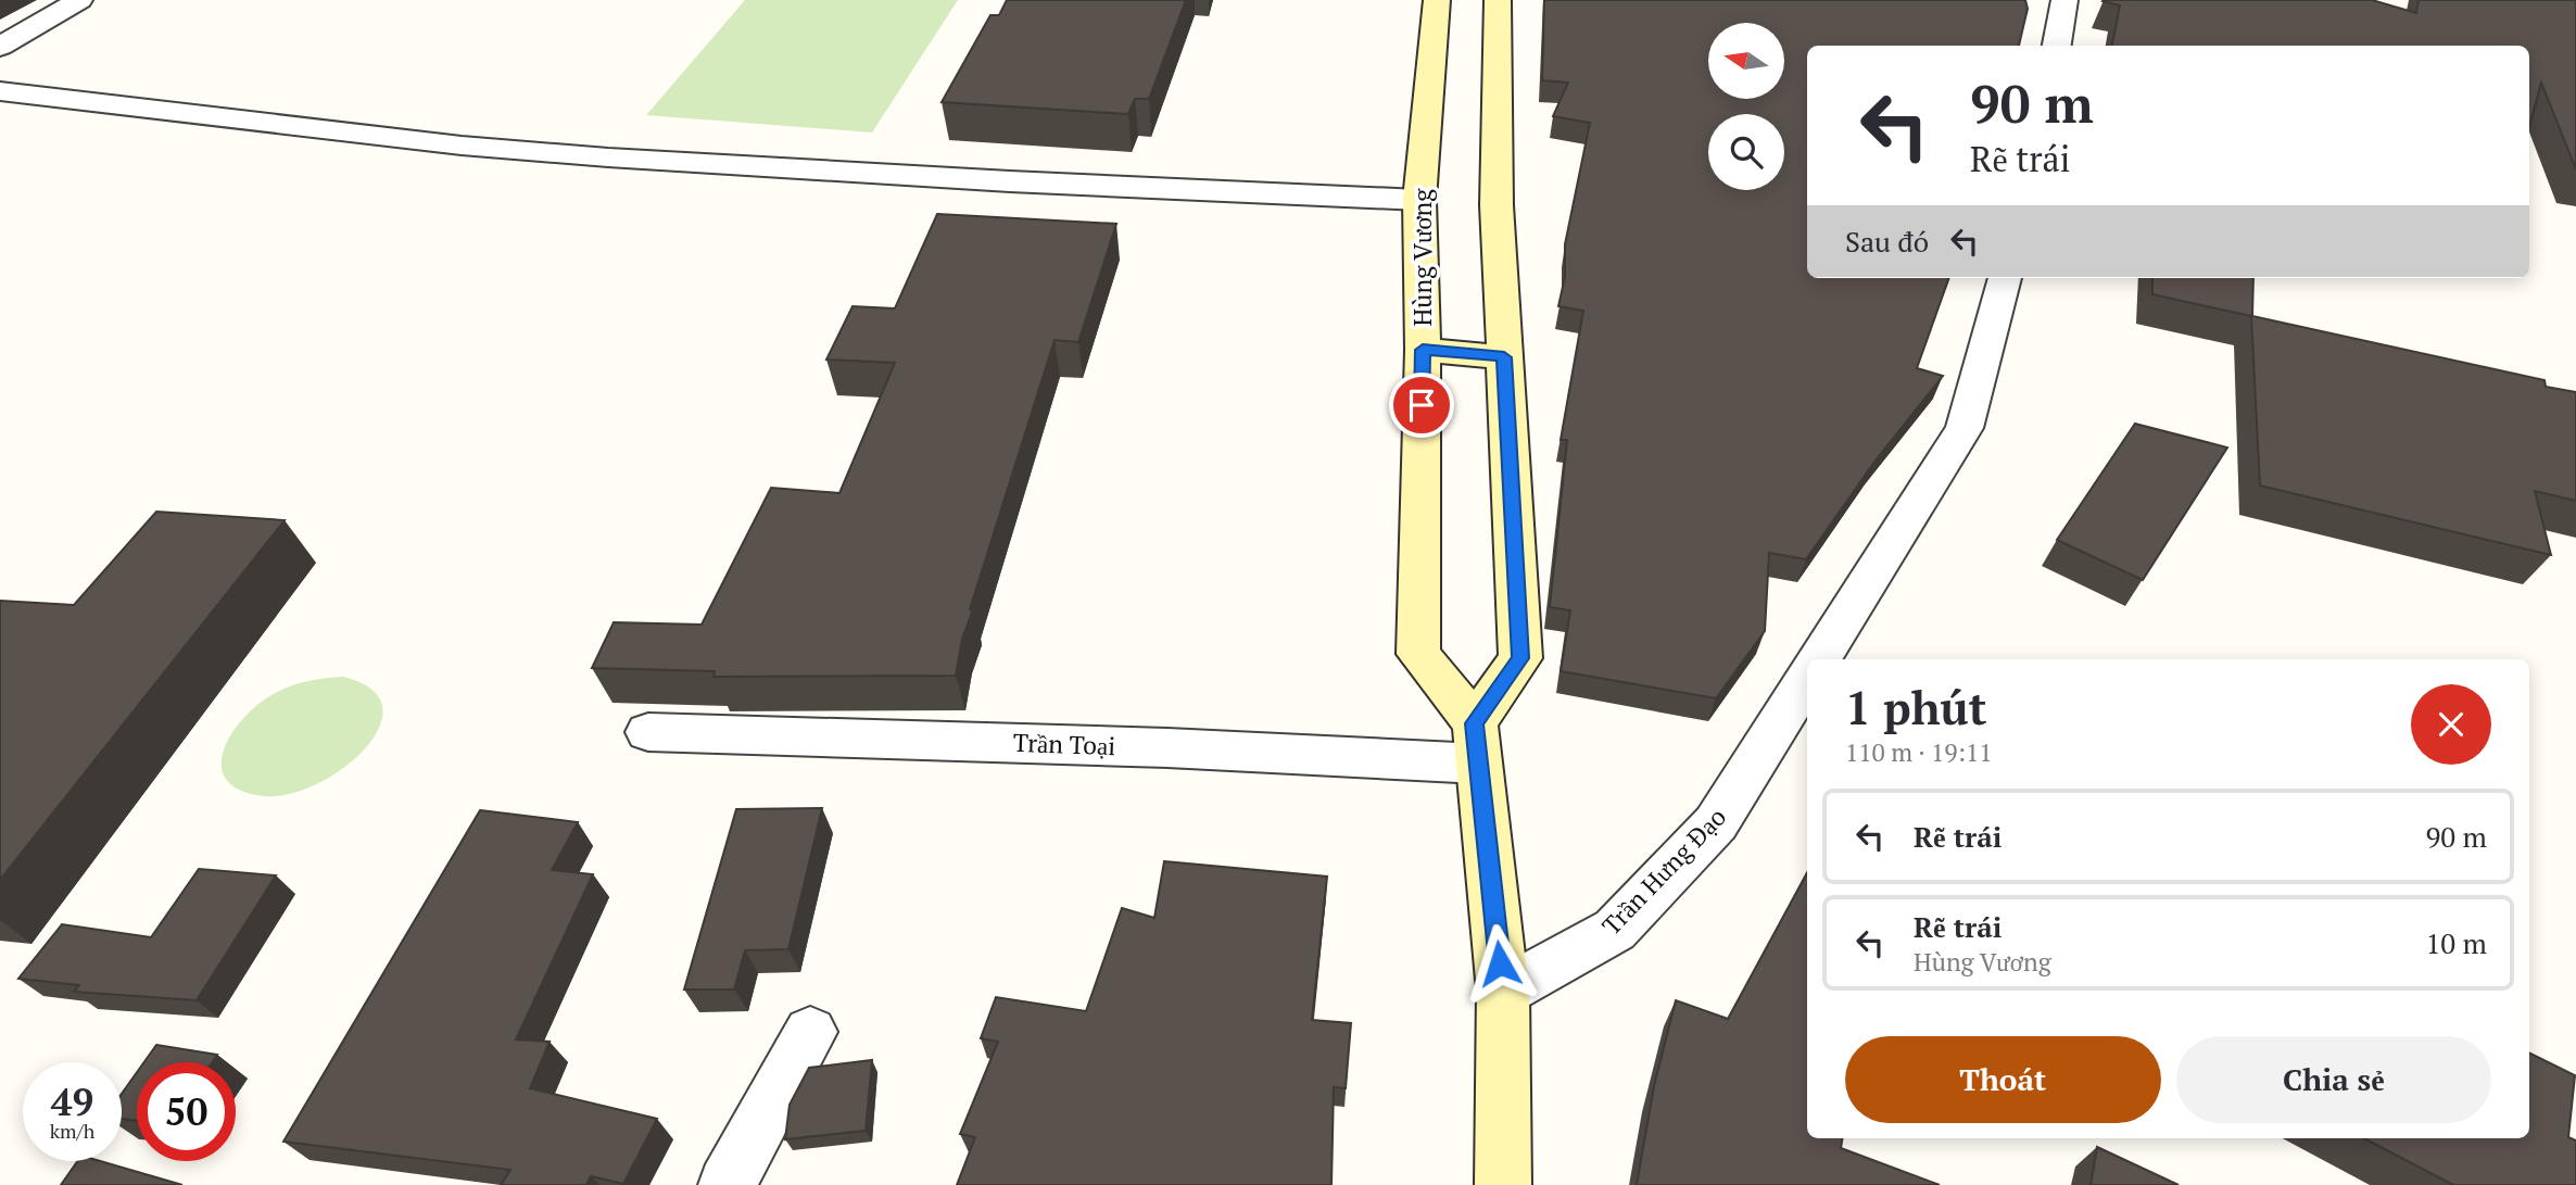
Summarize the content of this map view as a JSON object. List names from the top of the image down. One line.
{"streets":{"main road":["Hùng Vương"],"street":["Trần Toại","Trần Hưng Đạo"]},"crossings":[["Hùng Vương","Trần Toại"]],"north":"left","page":{"turn":["90 m","Rẽ trái"],"then":"Sau đó","heading":["1 phút","110 m · 19:11"],"list":[{"name":"Rẽ trái","value":"90 m"},{"name":"Rẽ trái","note":"Hùng Vương","value":"10 m"}],"buttons":["Thoát","Chia sẻ"],"speed":"49 km/h","limit":"50"}}
